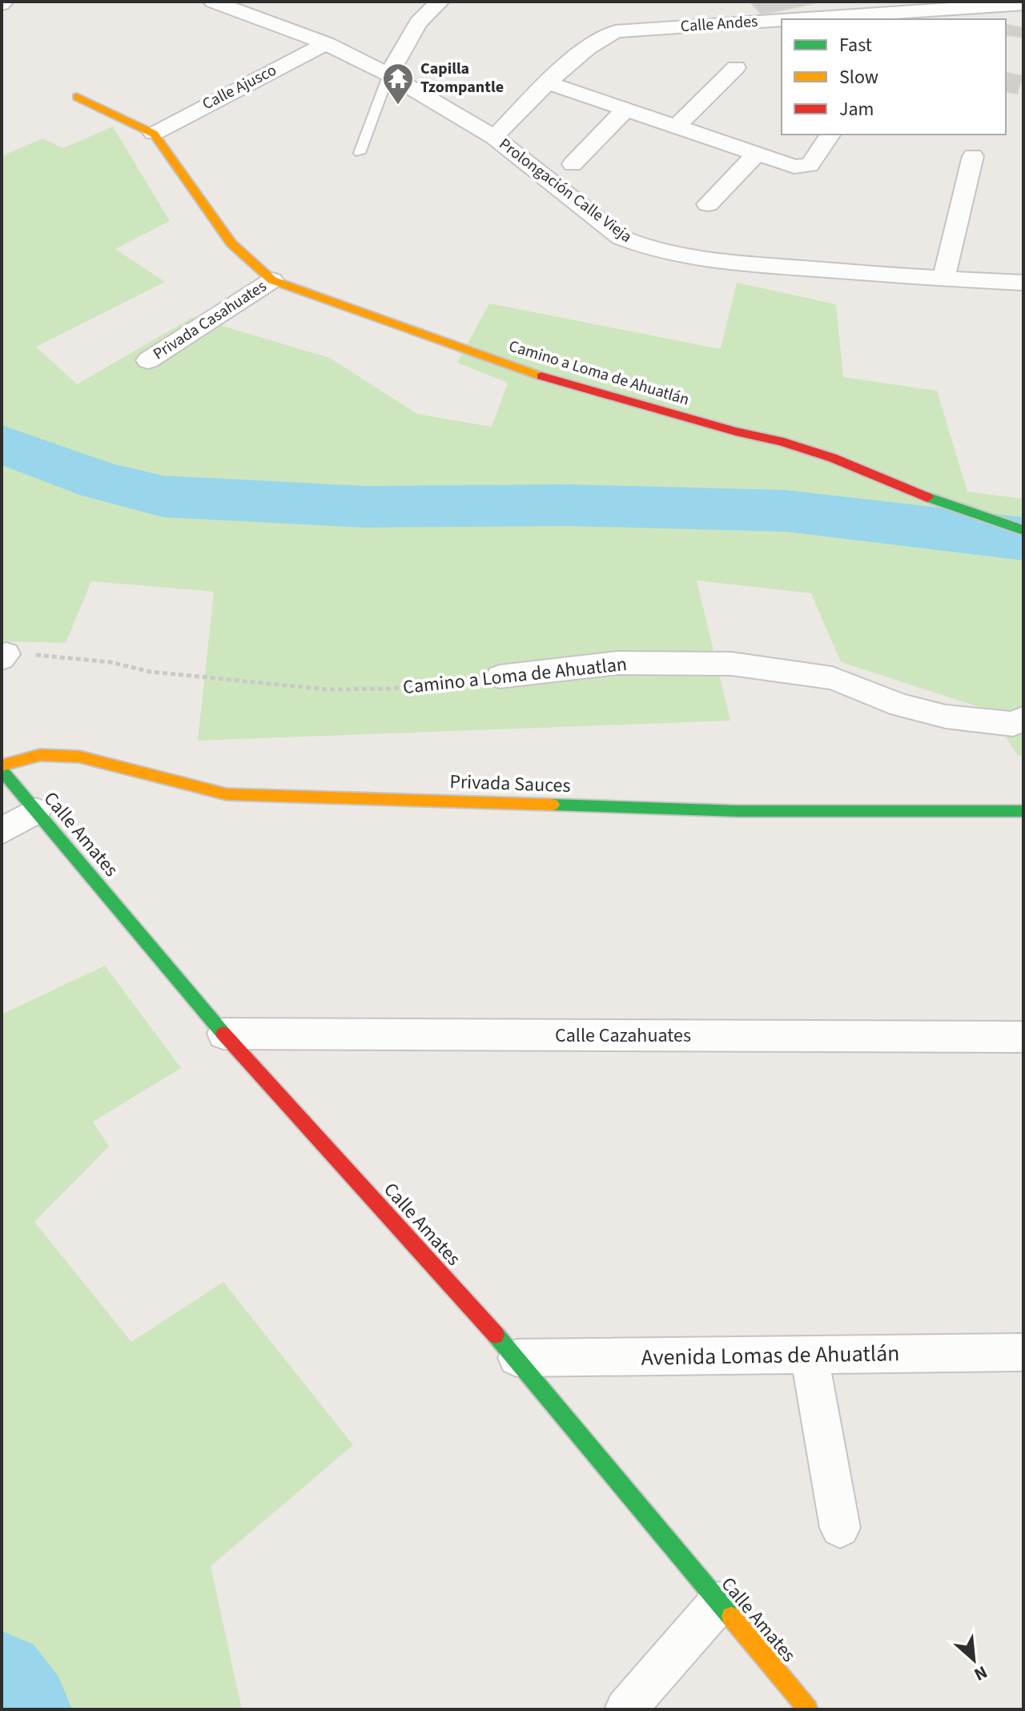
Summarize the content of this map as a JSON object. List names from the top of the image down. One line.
{"streets":{"street":["Calle Andes","Calle Ajusco","Prolongación Calle Vieja","Privada Casahuates","Camino a Loma de Ahuatlán","Camino a Loma de Ahuatlan","Privada Sauces","Calle Amates","Calle Cazahuates","Avenida Lomas de Ahuatlán"]},"crossings":[["Calle Andes","Prolongación Calle Vieja"],["Calle Ajusco","Prolongación Calle Vieja"],["Calle Ajusco","Camino a Loma de Ahuatlán"],["Privada Casahuates","Camino a Loma de Ahuatlán"],["Privada Sauces","Calle Amates"],["Calle Amates","Calle Cazahuates"],["Calle Amates","Avenida Lomas de Ahuatlán"]],"places":{"temple":["Capilla Tzompantle"]},"legend":["Fast","Slow","Jam"],"north":"bottom right"}
